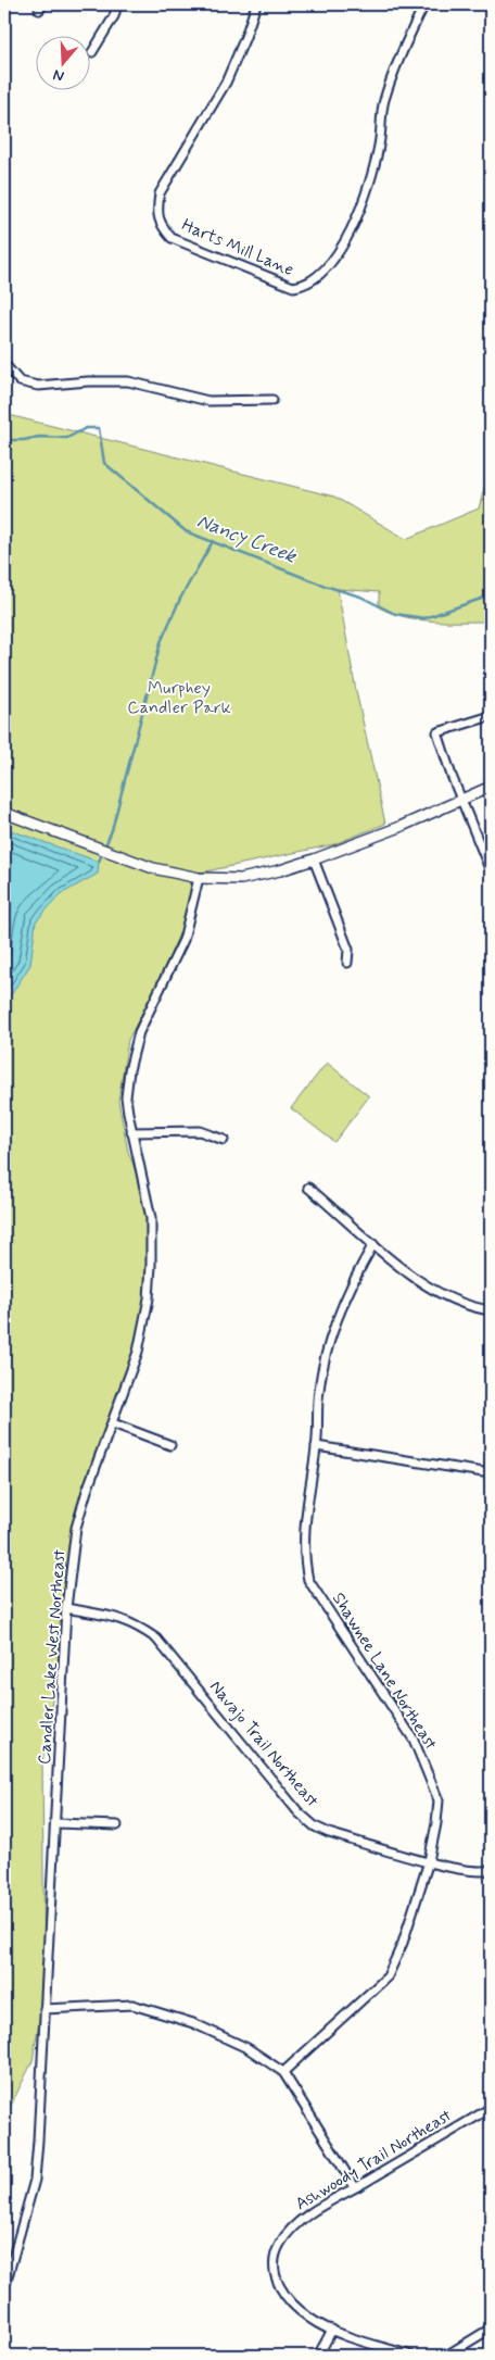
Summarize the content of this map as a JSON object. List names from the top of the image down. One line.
{"streets":{"street":["Harts Mill Lane","Candler Lake West Northeast","Shawnee Lane Northeast","Navajo Trail Northeast","Ashwoody Trail Northeast"]},"crossings":[["Candler Lake West Northeast","Navajo Trail Northeast"],["Shawnee Lane Northeast","Navajo Trail Northeast"]],"water":["Nancy Creek"],"parks":["Murphey Candler Park"],"north":"bottom"}
